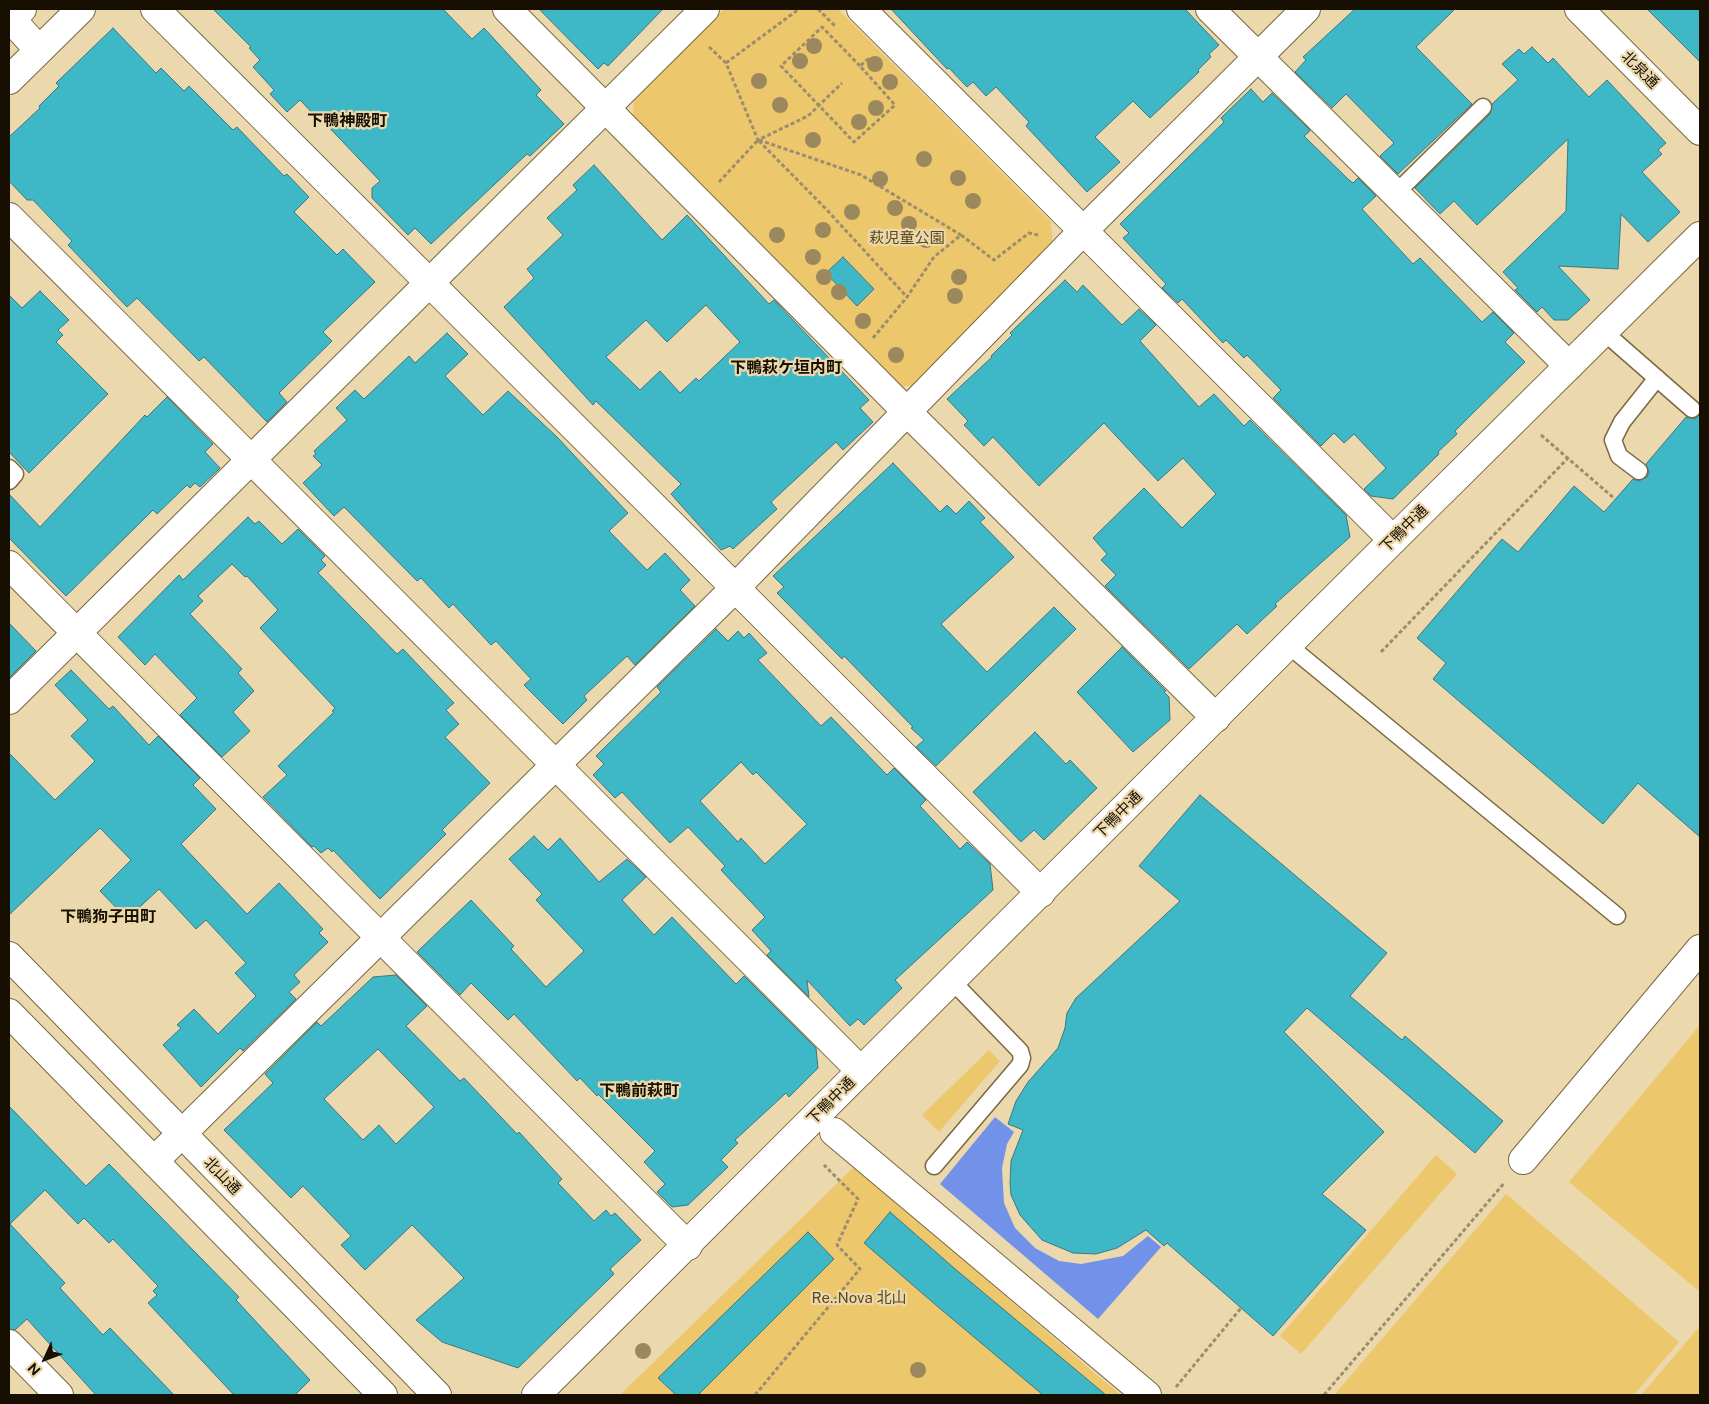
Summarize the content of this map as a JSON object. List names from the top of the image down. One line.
{"streets":{"street":["北泉通","下鴨中通","北山通"]},"districts":["下鴨神殿町","下鴨萩ケ垣内町","下鴨狗子田町","下鴨前萩町"],"parks":["萩児童公園","Re..Nova 北山"],"north":"bottom left"}
